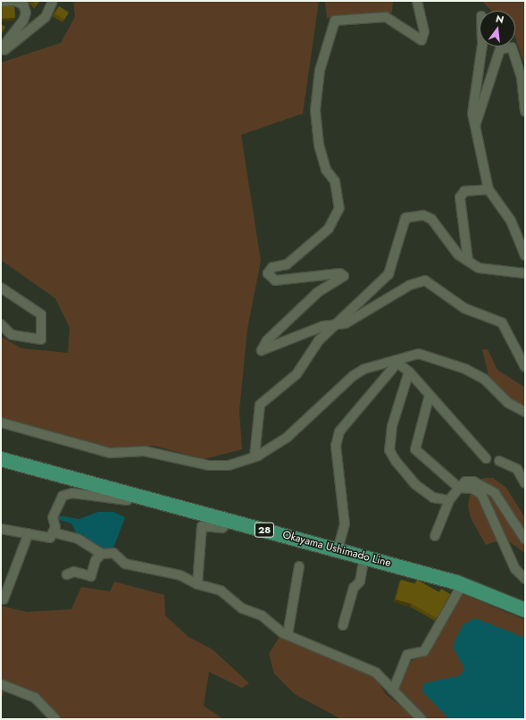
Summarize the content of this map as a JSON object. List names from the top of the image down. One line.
{"streets":{"main road":["28","Okayama Ushimado Line"]},"north":"top"}
